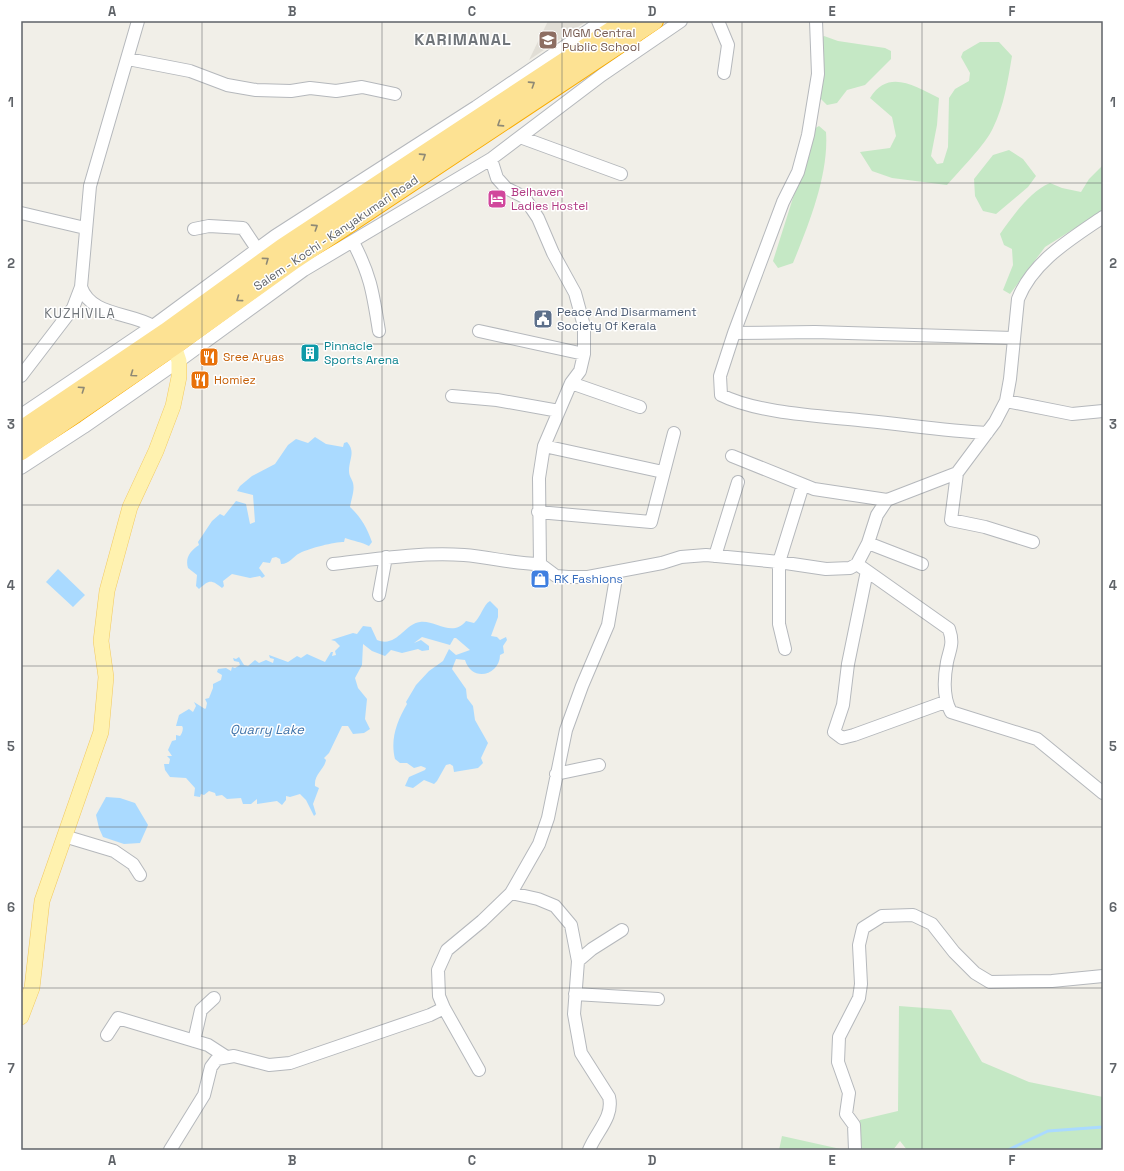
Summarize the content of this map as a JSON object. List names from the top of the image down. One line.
{"streets":{"highway":["Salem - Kochi - Kanyakumari Road"]},"districts":["KARIMANAL","KUZHIVILA"],"water":["Quarry Lake"],"places":{"school or university":["MGM Central Public School"],"hotel":["Belhaven Ladies Hostel"],"public building":["Peace And Disarmament Society Of Kerala"],"building":["Pinnacle Sports Arena"],"restaurant":["Sree Aryas","Homiez"],"shop":["RK Fashions"]},"grid":{"columns":["A","B","C","D","E","F"],"rows":["1","2","3","4","5","6","7"]}}
